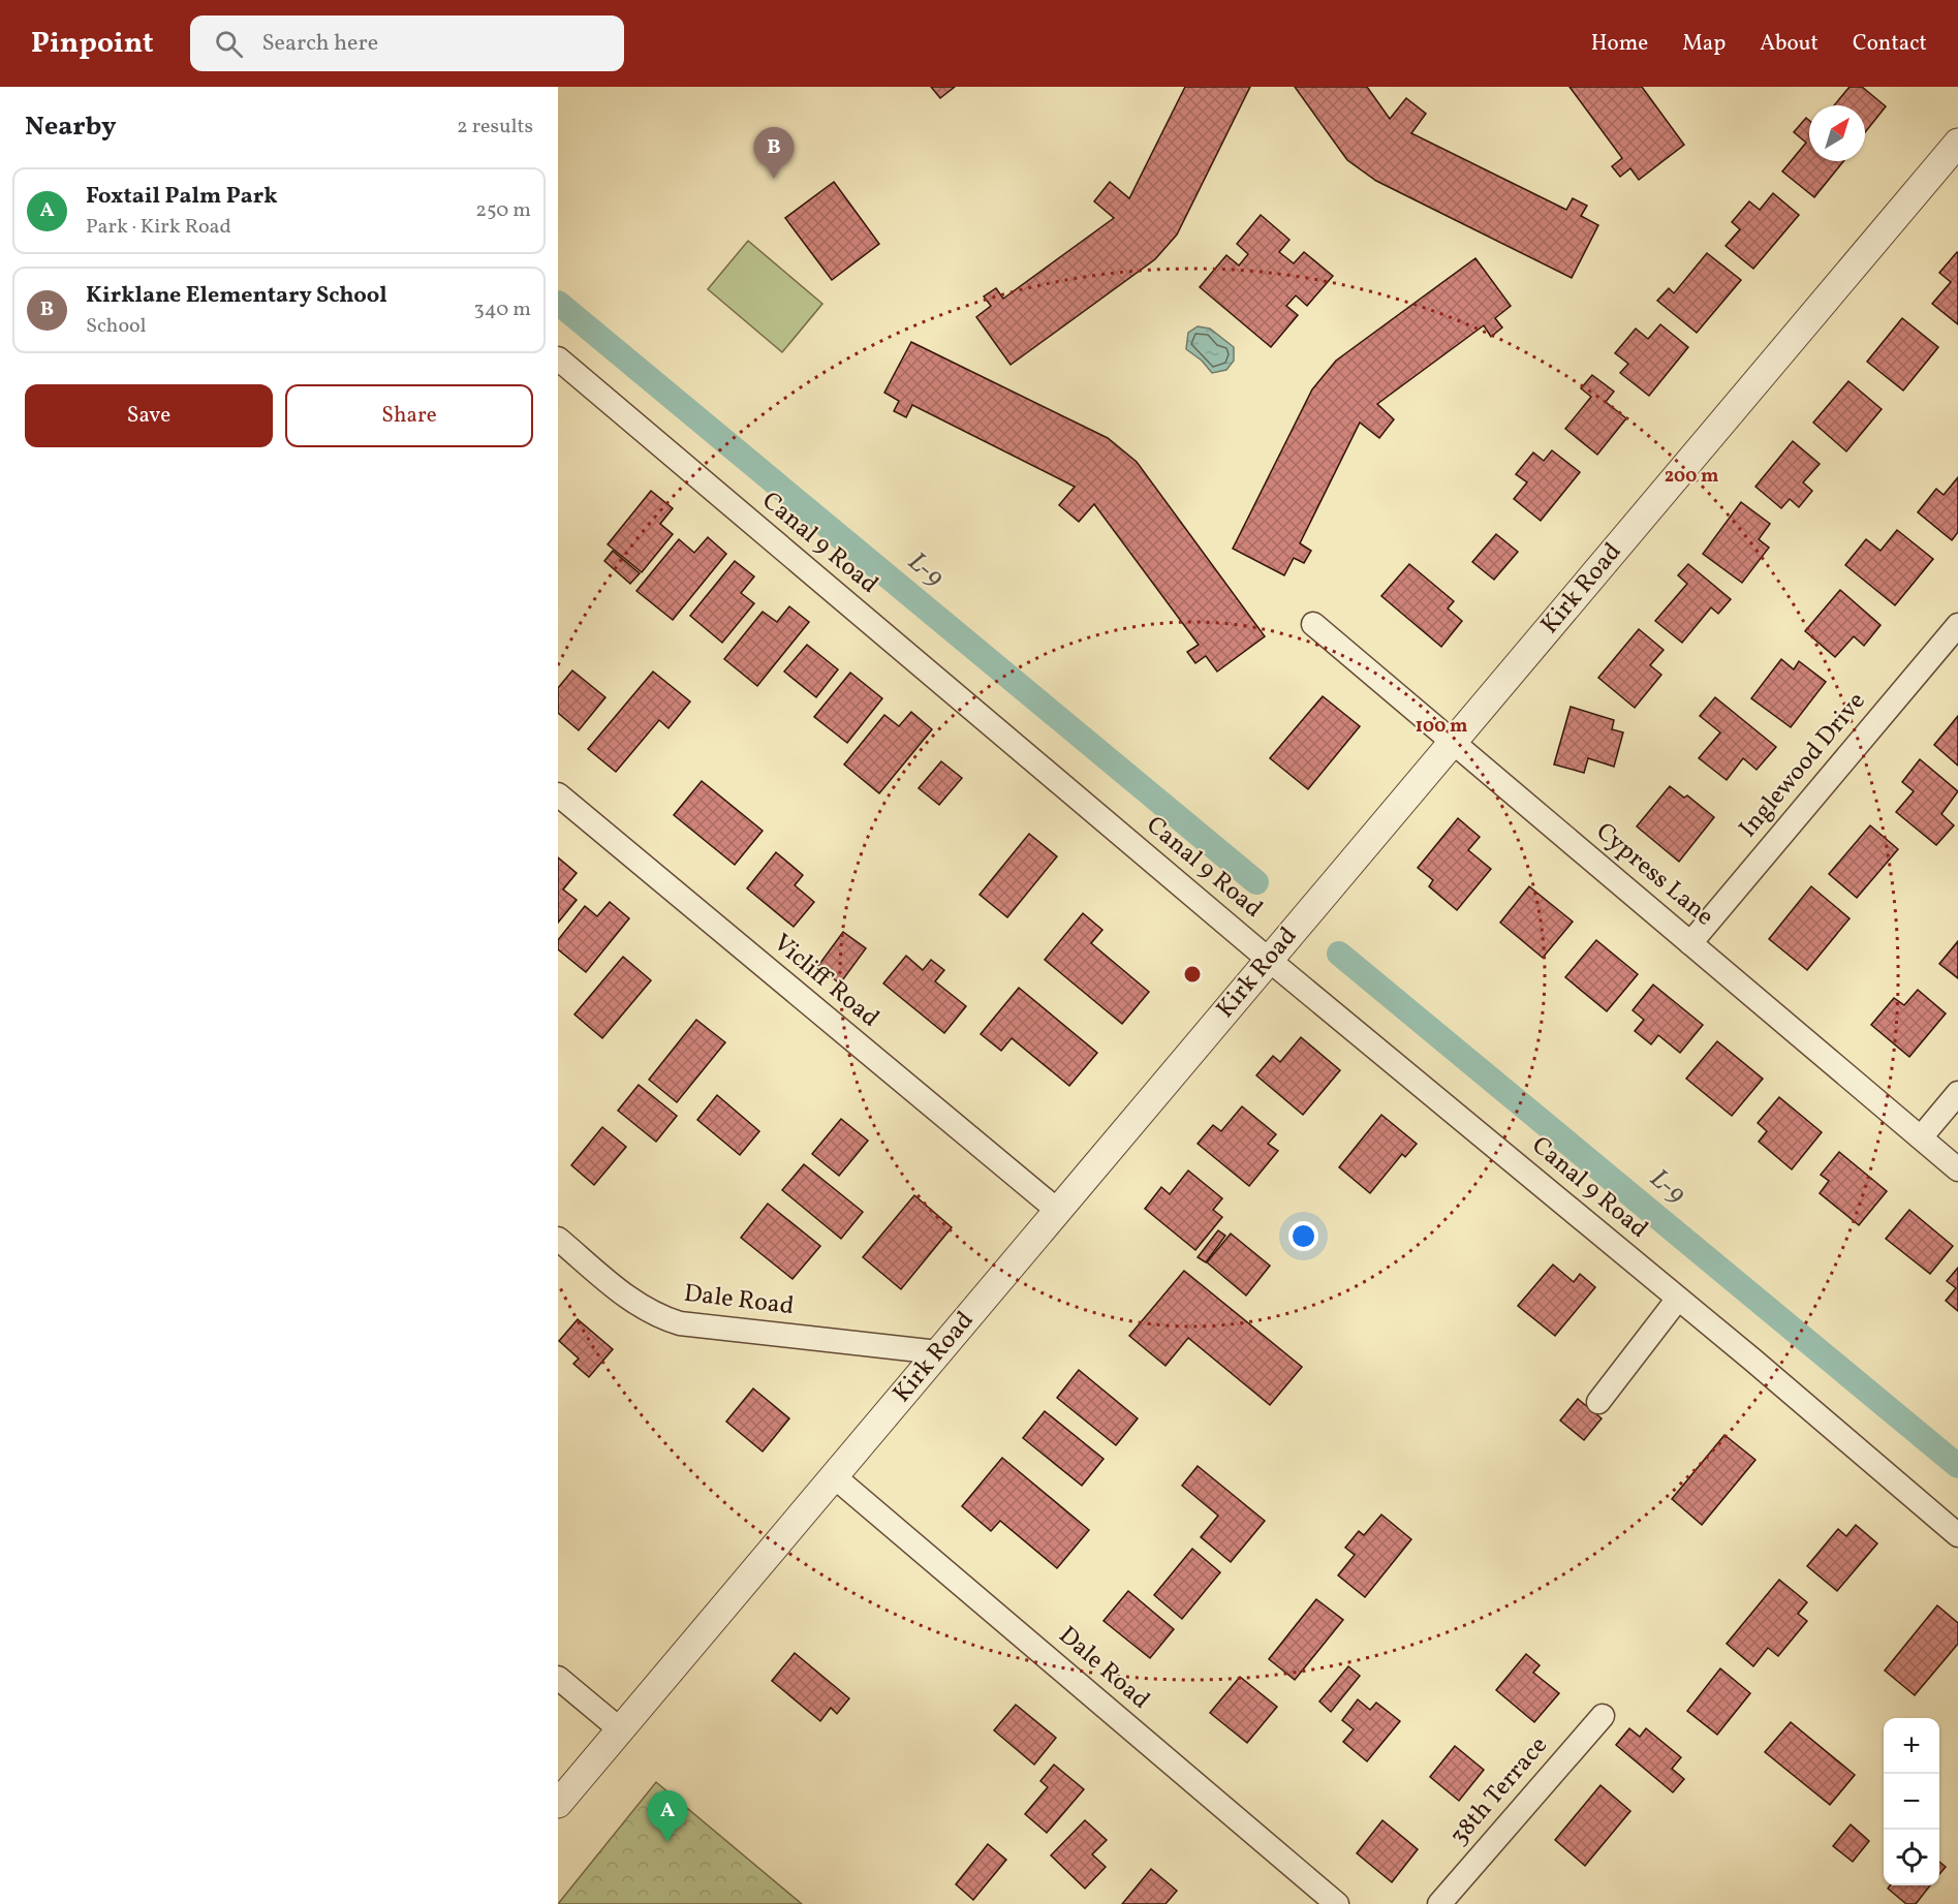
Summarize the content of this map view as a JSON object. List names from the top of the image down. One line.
{"streets":{"street":["Canal 9 Road","Kirk Road","Inglewood Drive","Cypress Lane","Vicliff Road","Dale Road","38th Terrace"]},"crossings":[["Canal 9 Road","Kirk Road"],["Kirk Road","Cypress Lane"],["Kirk Road","Vicliff Road"],["Kirk Road","Dale Road"],["Inglewood Drive","Cypress Lane"]],"water":["L-9"],"north":"top right","page":{"header":"Pinpoint","search":"Search here","nav":["Home","Map","About","Contact"],"heading":["Nearby","2 results"],"pins":["B","A"],"list":[{"mark":"A","name":"Foxtail Palm Park","note":"Park · Kirk Road","value":"250 m"},{"mark":"B","name":"Kirklane Elementary School","note":"School","value":"340 m"}],"buttons":["Save","Share"],"map_buttons":["+","−"]},"rings":["200 m","100 m"]}
